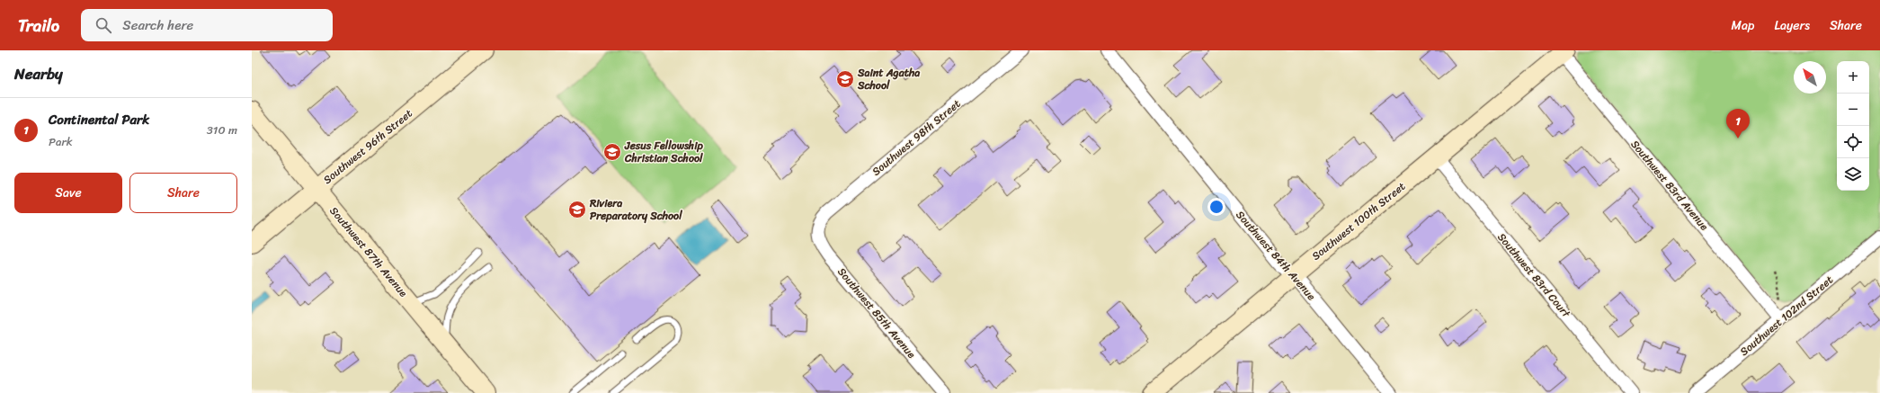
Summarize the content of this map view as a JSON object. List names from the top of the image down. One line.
{"streets":{"street":["Southwest 98th Street","Southwest 96th Street","Southwest 83rd Avenue","Southwest 100th Street","Southwest 87th Avenue","Southwest 84th Avenue","Southwest 83rd Court","Southwest 85th Avenue","Southwest 102nd Street"]},"crossings":[["Southwest 98th Street","Southwest 85th Avenue"],["Southwest 96th Street","Southwest 87th Avenue"],["Southwest 83rd Avenue","Southwest 100th Street"],["Southwest 83rd Avenue","Southwest 102nd Street"],["Southwest 100th Street","Southwest 84th Avenue"],["Southwest 100th Street","Southwest 83rd Court"]],"places":{"school or university":["Saint Agatha School","Jesus Fellowship Christian School","Riviera Preparatory School"]},"north":"top left","page":{"header":"Trailo","search":"Search here","nav":["Map","Layers","Share"],"heading":"Nearby","map_buttons":["+","−"],"list":[{"mark":"1","name":"Continental Park","note":"Park","value":"310 m"}],"pins":"1","buttons":["Save","Share"]}}
